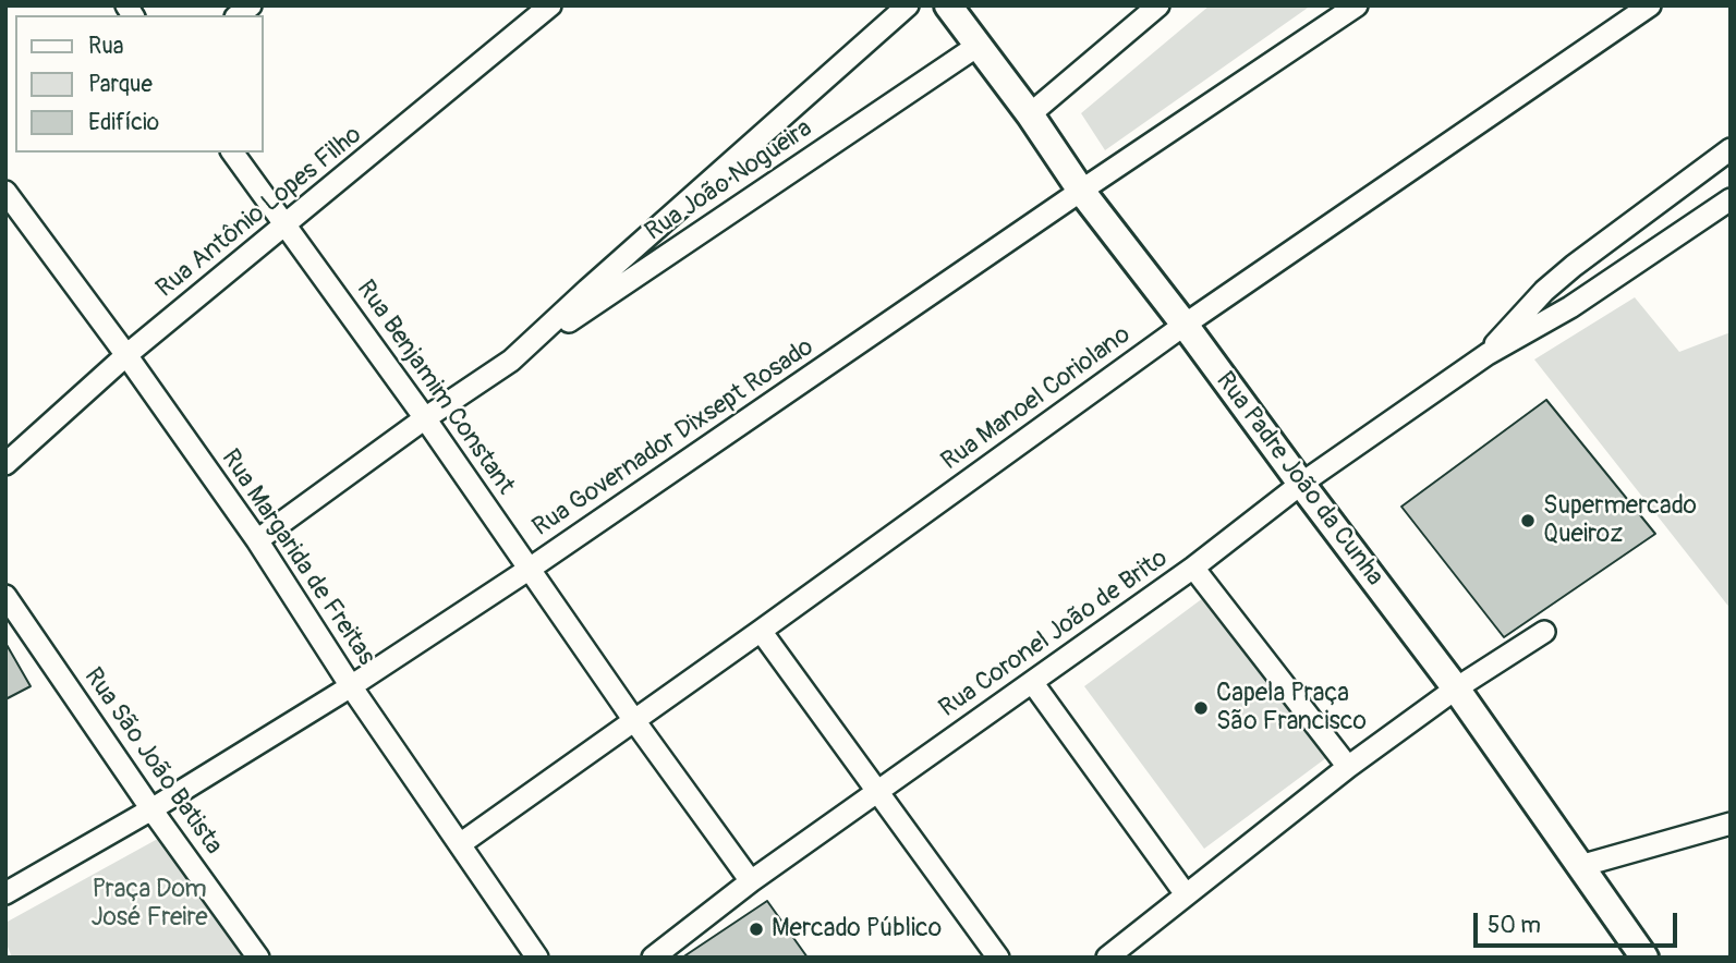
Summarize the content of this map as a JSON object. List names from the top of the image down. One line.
{"streets":{"street":["Rua João Nogueira","Rua Antônio Lopes Filho","Rua Benjamim Constant","Rua Manoel Coriolano","Rua Governador Dixsept Rosado","Rua Padre João da Cunha","Rua Margarida de Freitas","Rua Coronel João de Brito","Rua São João Batista"]},"crossings":[["Rua João Nogueira","Rua Benjamim Constant"],["Rua João Nogueira","Rua Padre João da Cunha"],["Rua João Nogueira","Rua Margarida de Freitas"],["Rua Antônio Lopes Filho","Rua Benjamim Constant"],["Rua Antônio Lopes Filho","Rua Margarida de Freitas"],["Rua Benjamim Constant","Rua Manoel Coriolano"],["Rua Benjamim Constant","Rua Governador Dixsept Rosado"],["Rua Benjamim Constant","Rua Coronel João de Brito"],["Rua Manoel Coriolano","Rua Padre João da Cunha"],["Rua Manoel Coriolano","Rua Margarida de Freitas"],["Rua Governador Dixsept Rosado","Rua Padre João da Cunha"],["Rua Governador Dixsept Rosado","Rua Margarida de Freitas"],["Rua Governador Dixsept Rosado","Rua São João Batista"],["Rua Padre João da Cunha","Rua Coronel João de Brito"]],"parks":["Praça Dom José Freire"],"places":["Supermercado Queiroz","Capela Praça São Francisco","Mercado Público"],"legend":["Rua","Parque","Edifício"],"scale_bar":"50 m"}
